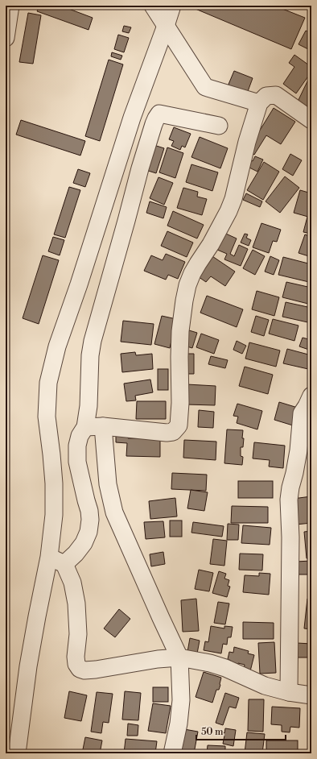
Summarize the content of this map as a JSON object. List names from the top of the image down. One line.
{"scale_bar":"50 m"}
